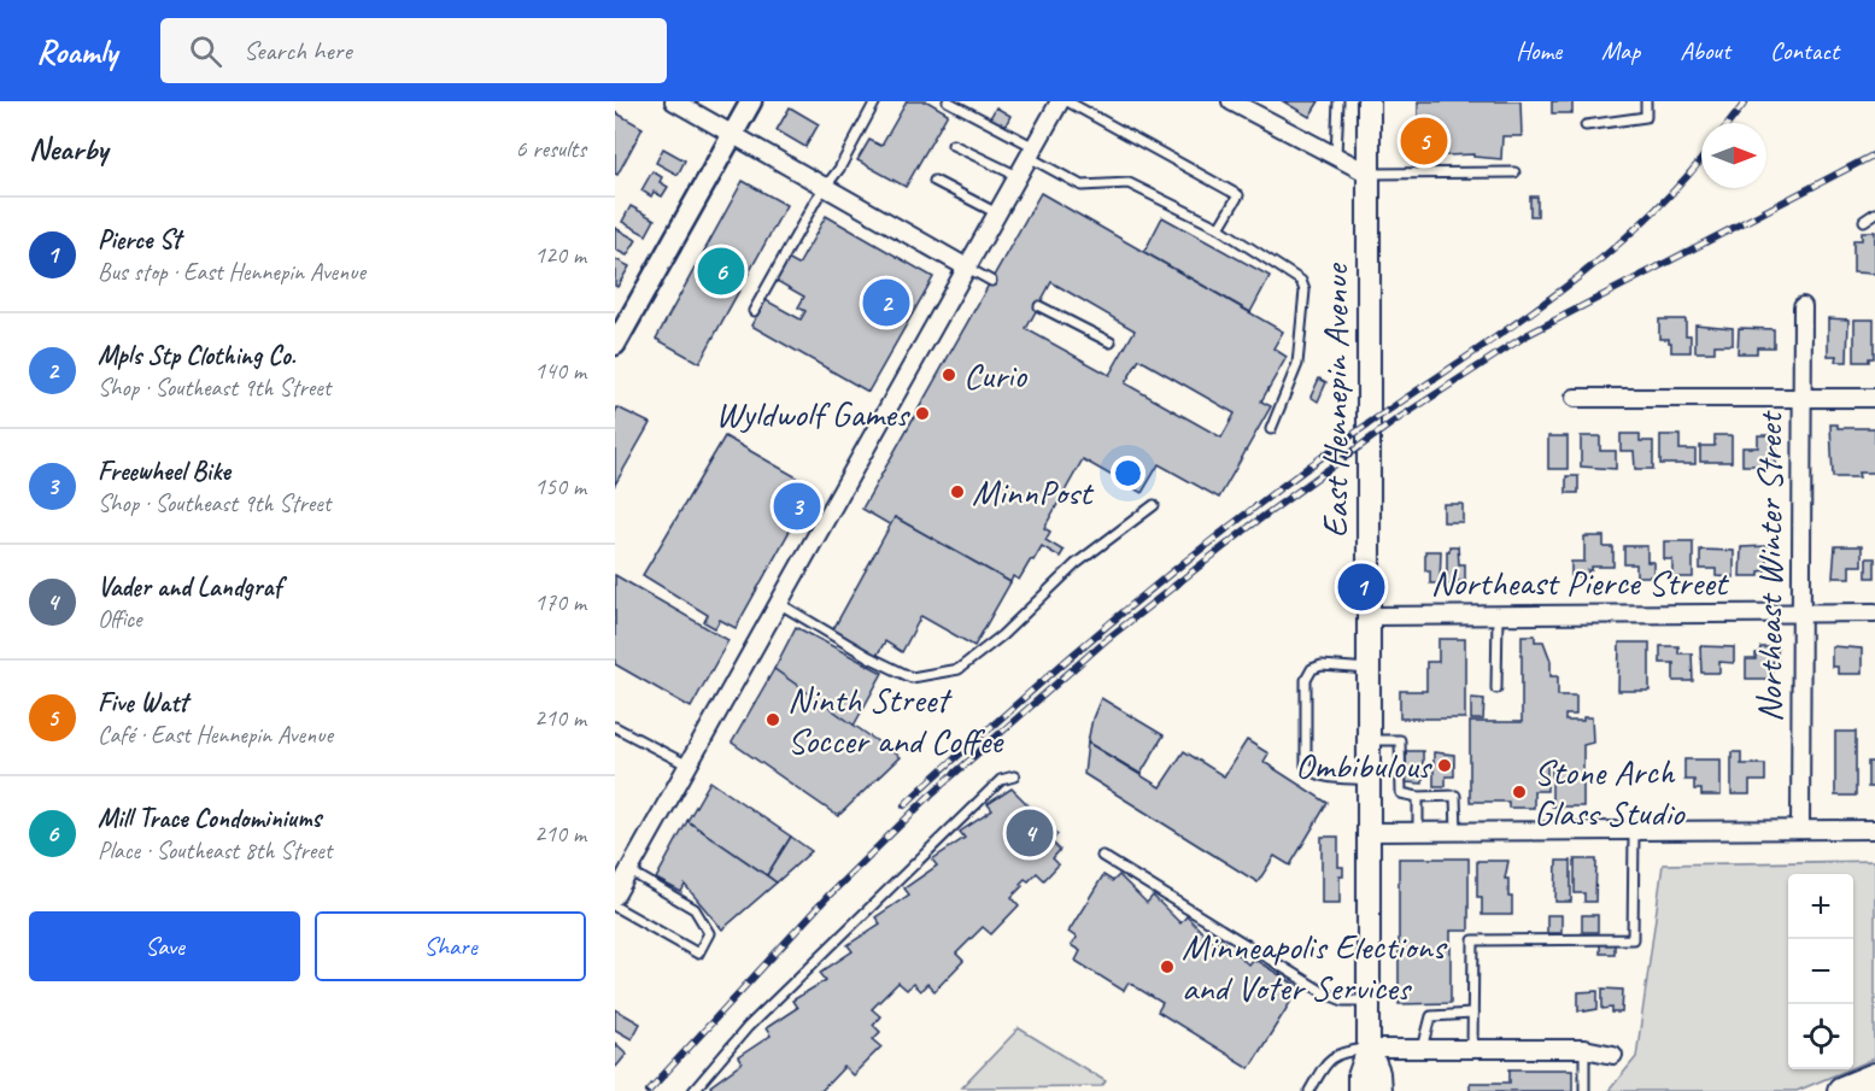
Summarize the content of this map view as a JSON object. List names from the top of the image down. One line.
{"streets":{"main road":["East Hennepin Avenue"],"street":["Northeast Winter Street","Northeast Pierce Street"]},"crossings":[["East Hennepin Avenue","Northeast Pierce Street"],["Northeast Winter Street","Northeast Pierce Street"]],"places":["Curio","Wyldwolf Games","MinnPost","Ninth Street Soccer and Coffee","Ombibulous","Stone Arch Glass Studio","Minneapolis Elections and Voter Services"],"north":"right","page":{"header":"Roamly","search":"Search here","nav":["Home","Map","About","Contact"],"heading":["Nearby","6 results"],"pins":["5","6","2","3","1","4"],"list":[{"mark":"1","name":"Pierce St","note":"Bus stop · East Hennepin Avenue","value":"120 m"},{"mark":"2","name":"Mpls Stp Clothing Co.","note":"Shop · Southeast 9th Street","value":"140 m"},{"mark":"3","name":"Freewheel Bike","note":"Shop · Southeast 9th Street","value":"150 m"},{"mark":"4","name":"Vader and Landgraf","note":"Office","value":"170 m"},{"mark":"5","name":"Five Watt","note":"Café · East Hennepin Avenue","value":"210 m"},{"mark":"6","name":"Mill Trace Condominiums","note":"Place · Southeast 8th Street","value":"210 m"}],"map_buttons":["+","−"],"buttons":["Save","Share"]}}
